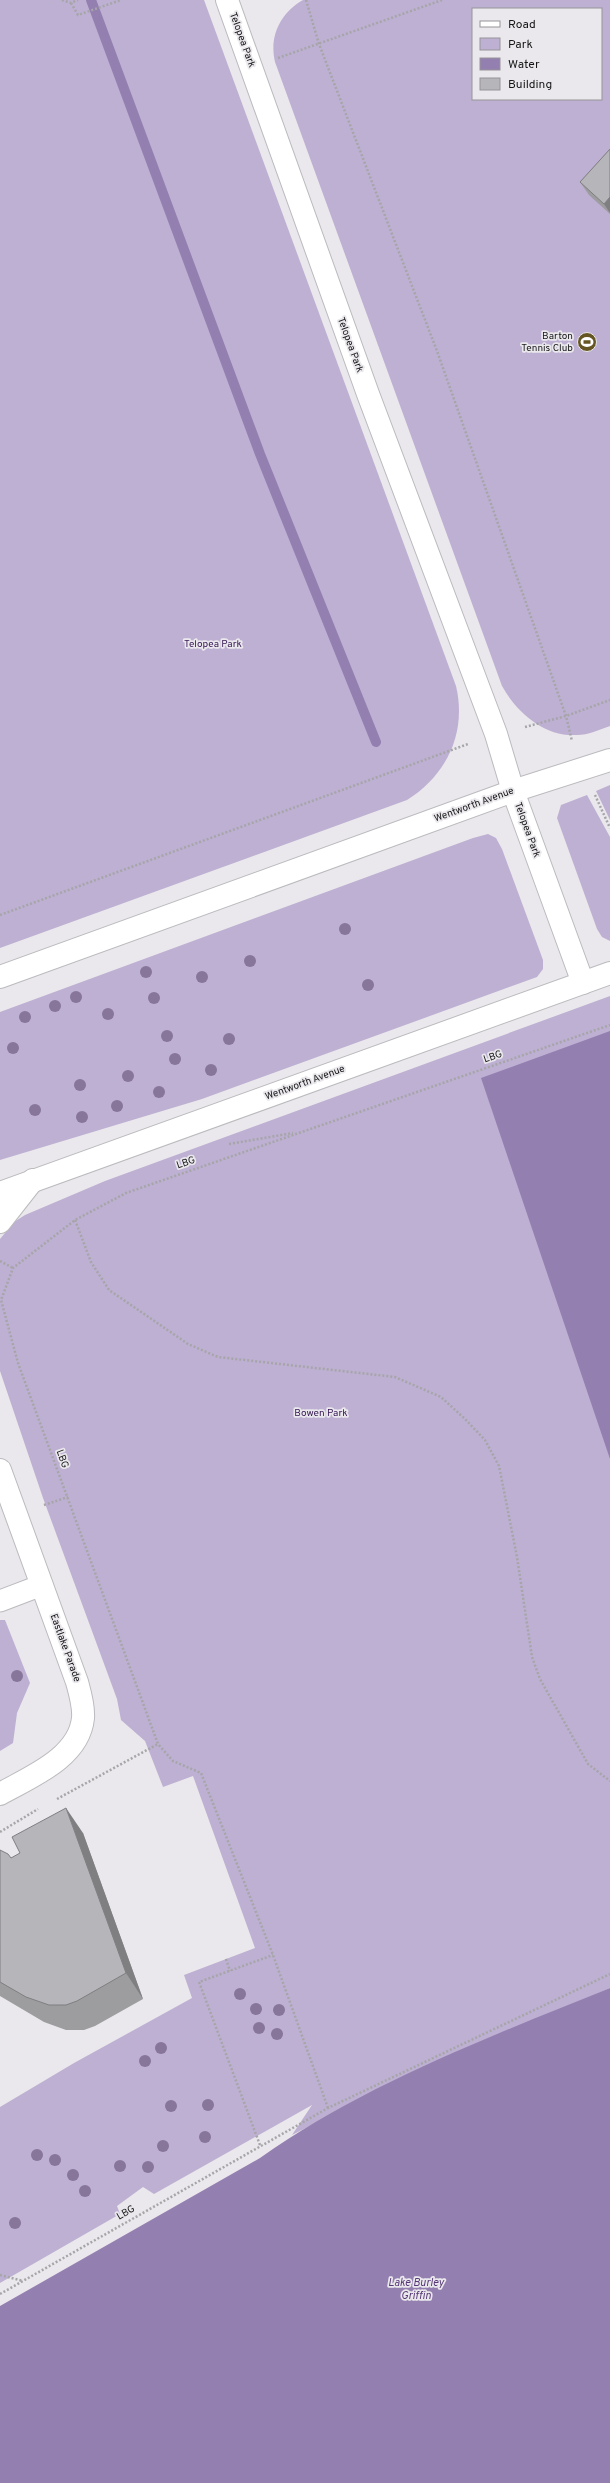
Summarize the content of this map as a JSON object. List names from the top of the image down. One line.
{"streets":{"main road":["Telopea Park","Wentworth Avenue","Eastlake Parade"],"path":["LBG"]},"crossings":[["Telopea Park","Wentworth Avenue"]],"water":["Lake Burley Griffin"],"parks":["Telopea Park","Bowen Park"],"places":{"sports":["Barton Tennis Club"]},"legend":["Road","Park","Water","Building"]}
